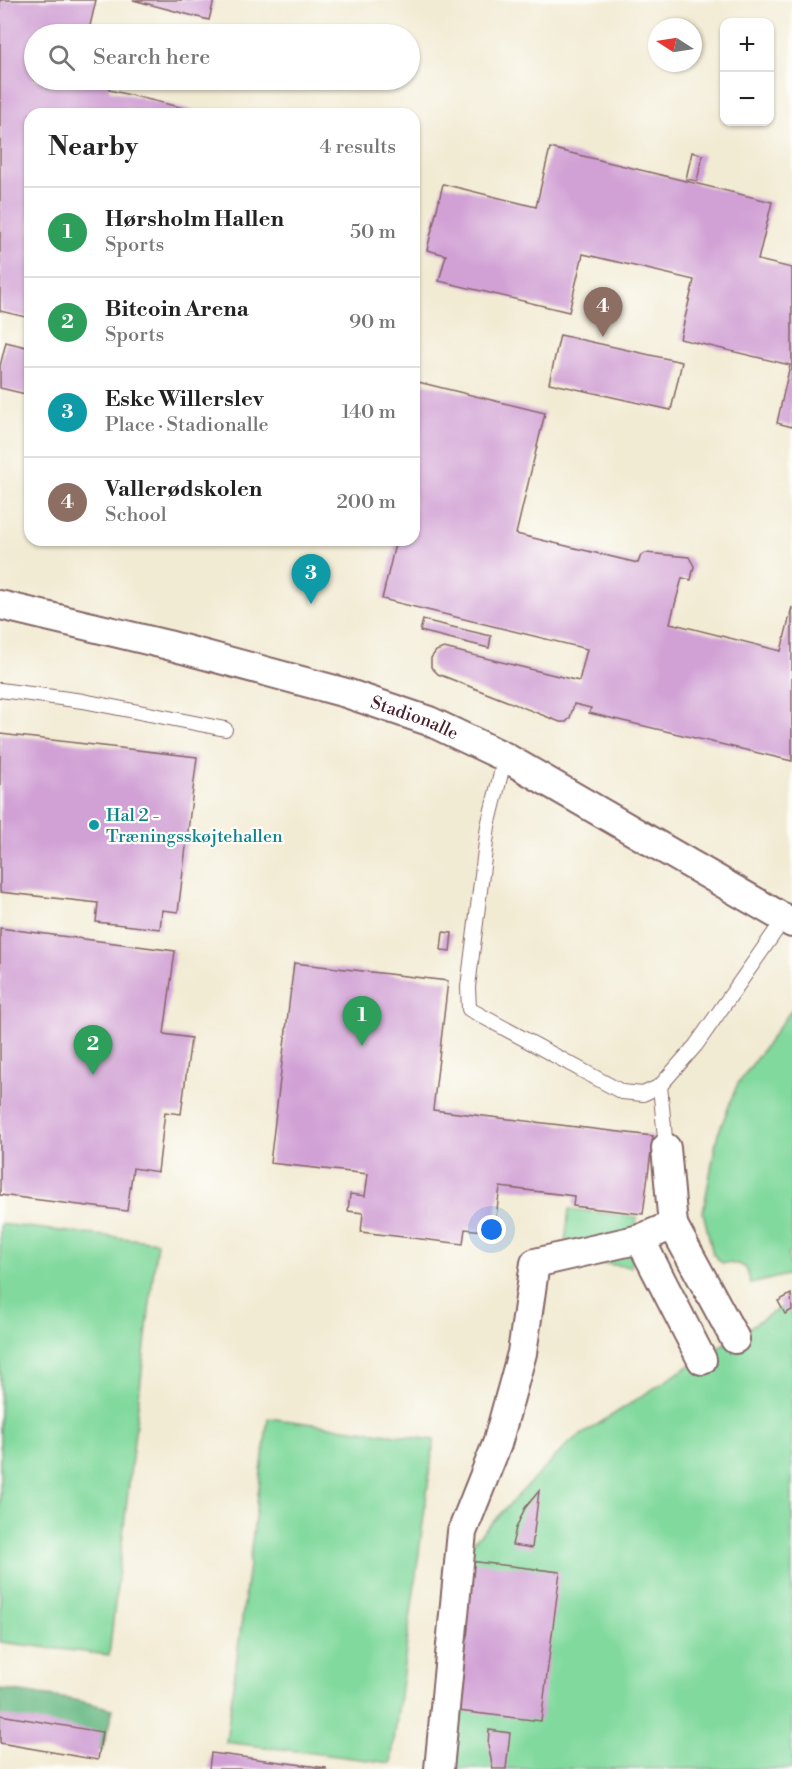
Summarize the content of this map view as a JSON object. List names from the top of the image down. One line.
{"streets":{"street":["Stadionalle"]},"places":["Hal 2 - Træningsskøjtehallen"],"north":"left","page":{"map_buttons":["+","−"],"search":"Search here","heading":["Nearby","4 results"],"list":[{"mark":"1","name":"Hørsholm Hallen","note":"Sports","value":"50 m"},{"mark":"2","name":"Bitcoin Arena","note":"Sports","value":"90 m"},{"mark":"3","name":"Eske Willerslev","note":"Place · Stadionalle","value":"140 m"},{"mark":"4","name":"Vallerødskolen","note":"School","value":"200 m"}],"pins":["4","3","1","2"]}}
